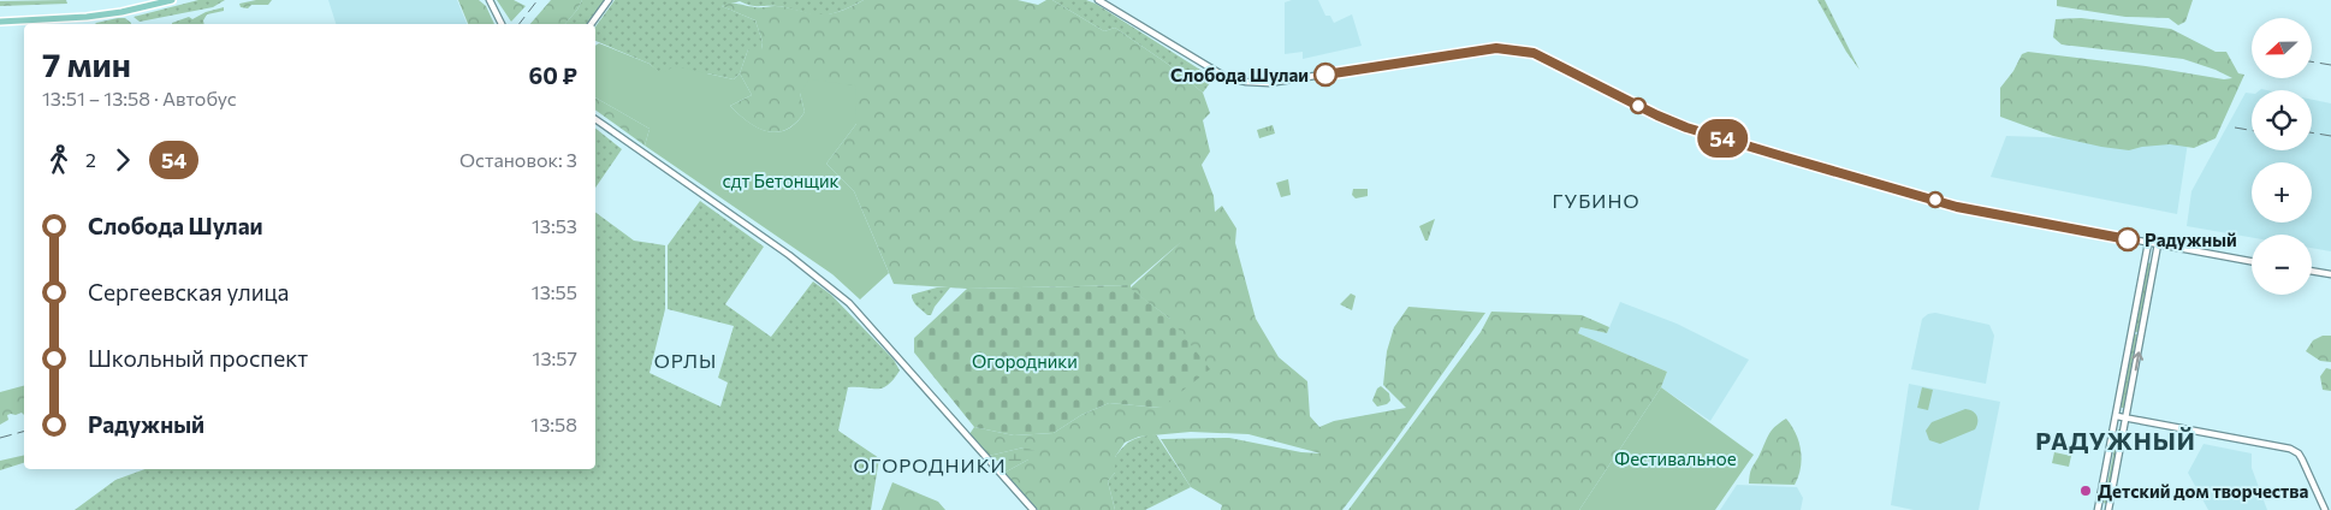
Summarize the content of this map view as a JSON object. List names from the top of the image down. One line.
{"districts":["ГУБИНО","ОРЛЫ","РАДУЖНЫЙ","ОГОРОДНИКИ"],"parks":["сдт Бетонщик","Огородники","Фестивальное"],"places":["Слобода Шулаи","Радужный","Детский дом творчества"],"lines":["bus line 54"],"north":"left","page":{"on_map":"54","map_buttons":["+","−"],"heading":["7 мин","13:51 – 13:58 · Автобус","60 ₽"],"legs":["2","54","Остановок: 3"],"list":[{"name":"Слобода Шулаи","value":"13:53"},{"name":"Сергеевская улица","value":"13:55"},{"name":"Школьный проспект","value":"13:57"},{"name":"Радужный","value":"13:58"}]}}
